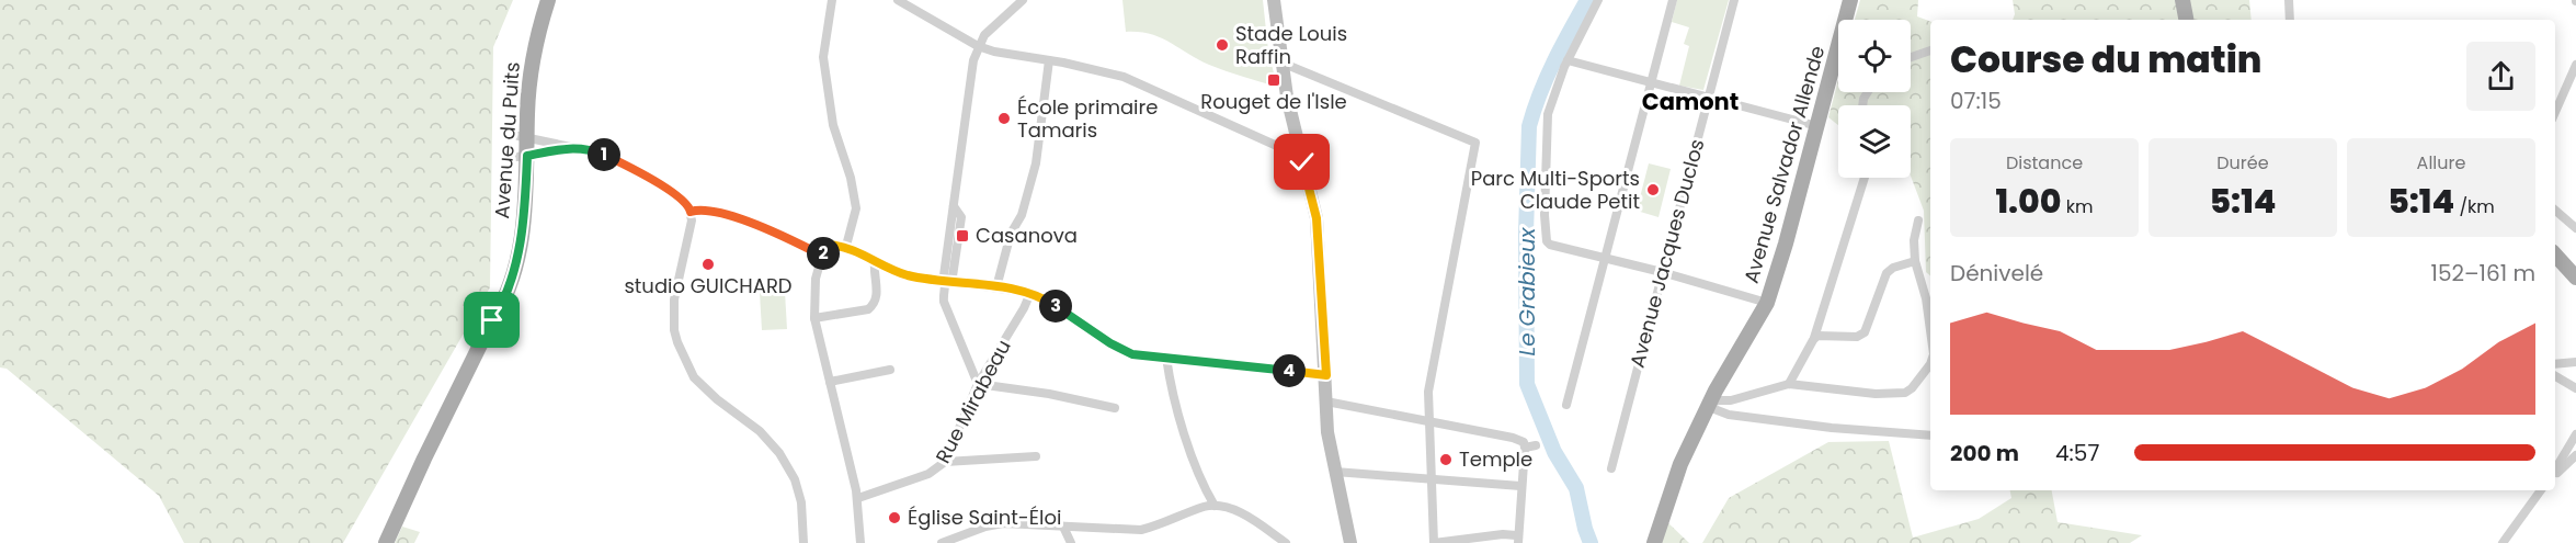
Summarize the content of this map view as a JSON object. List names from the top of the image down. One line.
{"streets":{"main road":["Avenue du Puits","Avenue Salvador Allende"],"street":["Avenue Jacques Duclos","Rue Mirabeau"]},"districts":["Camont"],"water":["Le Grabieux"],"places":{"other":["Stade Louis Raffin","École primaire Tamaris","Parc Multi-Sports Claude Petit","studio GUICHARD","Temple","Église Saint-Éloi"],"transit":["Rouget de l'Isle","Casanova"]},"page":{"heading":["Course du matin","07:15"],"stats":[["Distance","1.00 km"],["Durée","5:14"],["Allure","5:14 /km"]],"pins":["1","2","3","4"],"chart":["Dénivelé","152–161 m"],"list":[{"name":"200 m","note":"4:57"}]}}
